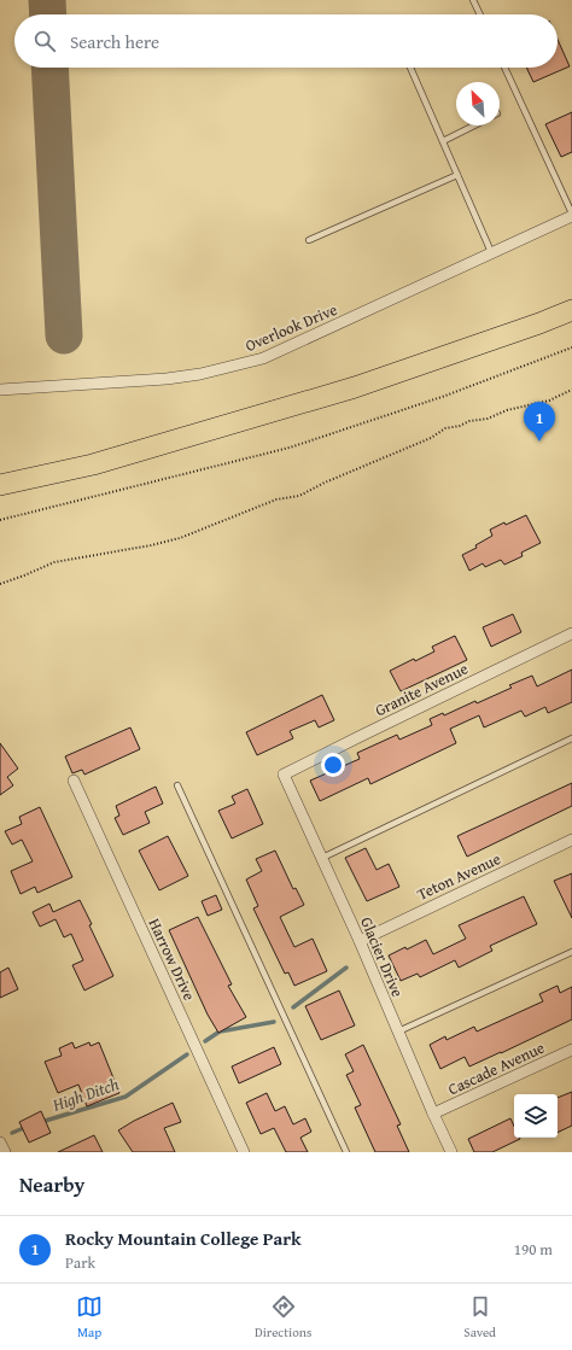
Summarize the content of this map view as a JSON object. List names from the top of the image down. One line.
{"streets":{"street":["Overlook Drive","Granite Avenue","Teton Avenue","Glacier Drive","Harrow Drive","Cascade Avenue"]},"crossings":[["Granite Avenue","Glacier Drive"],["Teton Avenue","Glacier Drive"],["Glacier Drive","Cascade Avenue"]],"water":["High Ditch"],"north":"top left","page":{"search":"Search here","pins":"1","heading":"Nearby","list":[{"mark":"1","name":"Rocky Mountain College Park","note":"Park","value":"190 m"}],"nav":["Map","Directions","Saved"]}}
